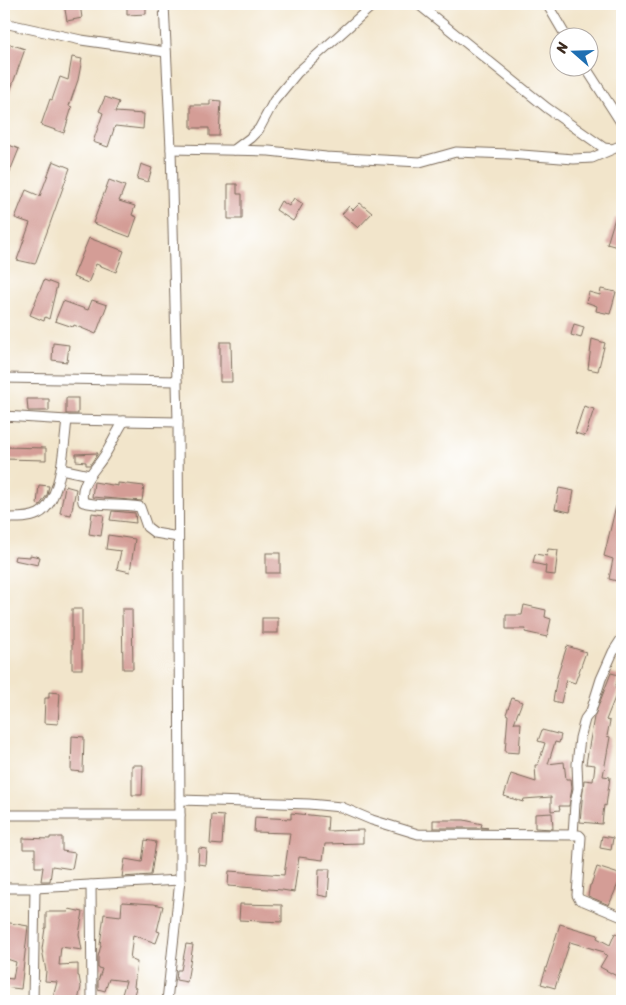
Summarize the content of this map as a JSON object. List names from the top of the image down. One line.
{"north":"left"}
